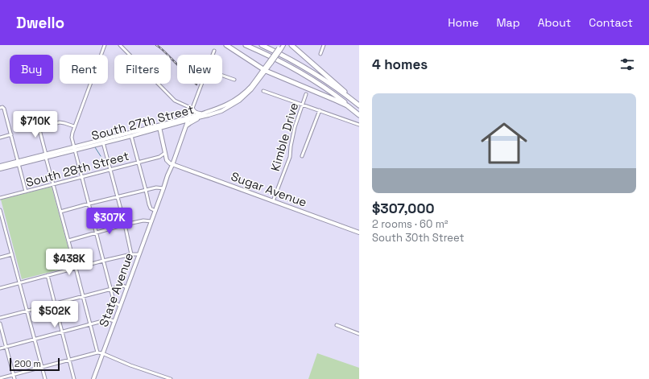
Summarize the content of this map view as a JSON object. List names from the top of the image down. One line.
{"streets":{"main road":["South 27th Street","Sugar Avenue","State Avenue"],"street":["Kimble Drive","South 28th Street"]},"crossings":[["South 27th Street","State Avenue"],["Kimble Drive","Sugar Avenue"],["Sugar Avenue","State Avenue"]],"scale_bar":"200 m","page":{"header":"Dwello","nav":["Home","Map","About","Contact"],"heading":"4 homes","chip":["Buy","Rent","Filters","New"],"list":[{"name":"$307,000","note":"2 rooms · 60 m² · South 30th Street"}],"price":["$710K","$307K","$438K","$502K"],"scale":"200 m"}}
